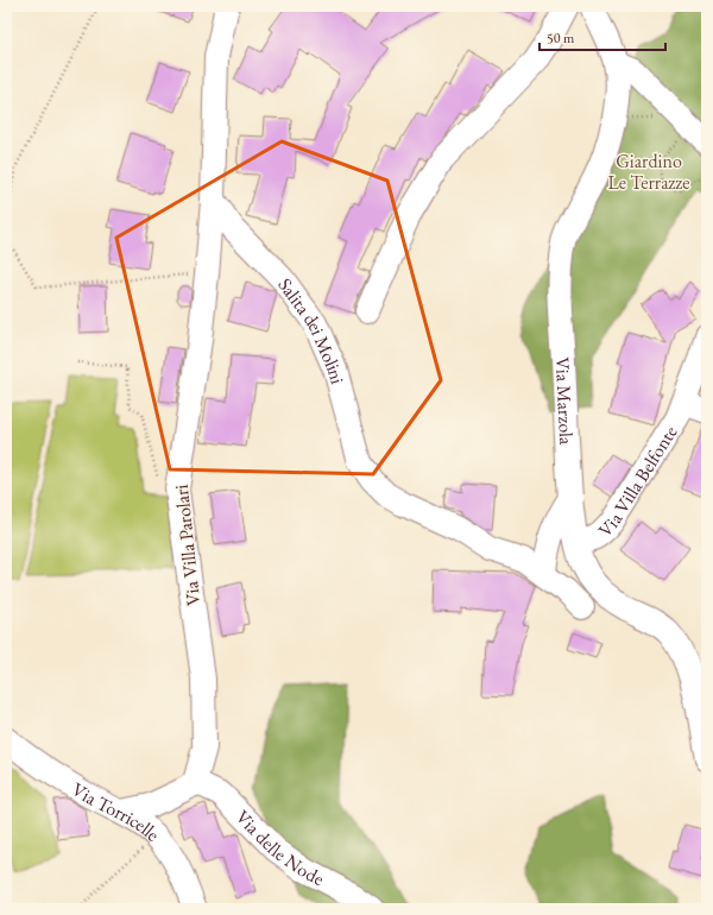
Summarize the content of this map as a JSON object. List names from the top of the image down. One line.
{"streets":{"street":["Salita dei Molini","Via Marzola","Via Villa Belfonte","Via Villa Parolari","Via Torricelle","Via delle Node"]},"crossings":[["Salita dei Molini","Via Villa Parolari"],["Via Marzola","Via Villa Belfonte"],["Via Villa Parolari","Via delle Node"]],"parks":["Giardino Le Terrazze"],"scale_bar":"50 m"}
